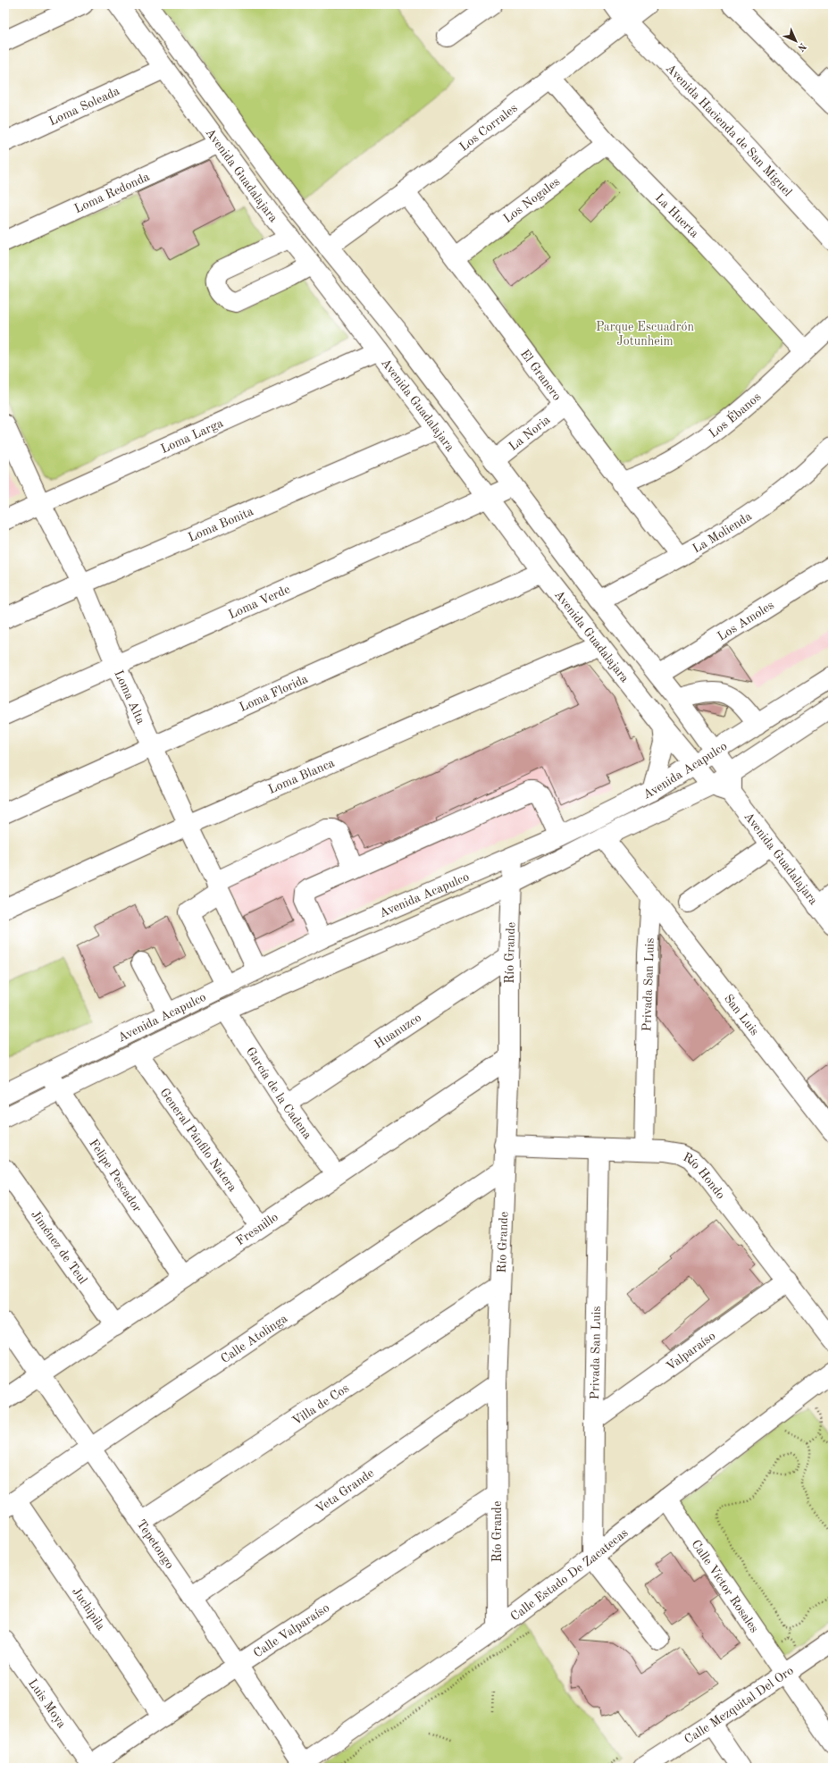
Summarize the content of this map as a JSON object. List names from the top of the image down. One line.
{"streets":{"street":["Loma Soleada","Los Corrales","Avenida Hacienda de San Miguel","Avenida Guadalajara","Loma Redonda","Los Nogales","La Huerta","El Granero","Los Ébanos","La Noria","Loma Larga","Loma Bonita","La Molienda","Loma Verde","Los Amoles","Loma Florida","Loma Alta","Avenida Acapulco","Loma Blanca","Río Grande","Privada San Luis","San Luis","Huanuzco","García de la Cadena","General Pánfilo Natera","Felipe Pescador","Río Hondo","Fresnillo","Jiménez de Teul","Calle Atolinga","Valparaíso","Villa de Cos","Veta Grande","Tepetongo","Calle Estado De Zacatecas","Calle Víctor Rosales","Juchipila","Calle Valparaíso","Luis Moya","Calle Mezquital Del Oro"]},"crossings":[["Loma Soleada","Avenida Guadalajara"],["Los Corrales","Avenida Hacienda de San Miguel"],["Los Corrales","Avenida Guadalajara"],["Los Corrales","La Huerta"],["Los Corrales","El Granero"],["Avenida Guadalajara","Loma Redonda"],["Avenida Guadalajara","La Noria"],["Avenida Guadalajara","Loma Larga"],["Avenida Guadalajara","Loma Bonita"],["Avenida Guadalajara","La Molienda"],["Avenida Guadalajara","Loma Verde"],["Avenida Guadalajara","Los Amoles"],["Avenida Guadalajara","Loma Florida"],["Avenida Guadalajara","Avenida Acapulco"],["Avenida Guadalajara","Loma Blanca"],["Los Nogales","La Huerta"],["Los Nogales","El Granero"],["La Huerta","Los Ébanos"],["El Granero","Los Ébanos"],["El Granero","La Noria"],["El Granero","La Molienda"],["Loma Larga","Loma Alta"],["Loma Bonita","Loma Alta"],["Loma Verde","Loma Alta"],["Loma Florida","Loma Alta"],["Loma Alta","Avenida Acapulco"],["Loma Alta","Loma Blanca"],["Avenida Acapulco","Río Grande"],["Avenida Acapulco","García de la Cadena"],["Avenida Acapulco","General Pánfilo Natera"],["Avenida Acapulco","Felipe Pescador"],["Río Grande","Huanuzco"],["Río Grande","Río Hondo"],["Río Grande","Fresnillo"],["Río Grande","Calle Atolinga"],["Río Grande","Villa de Cos"],["Río Grande","Veta Grande"],["Río Grande","Calle Estado De Zacatecas"],["Río Grande","Calle Valparaíso"],["Privada San Luis","San Luis"],["Privada San Luis","Río Hondo"],["Privada San Luis","Valparaíso"],["Privada San Luis","Calle Estado De Zacatecas"],["Huanuzco","García de la Cadena"],["García de la Cadena","Fresnillo"],["General Pánfilo Natera","Fresnillo"],["Felipe Pescador","Fresnillo"],["Río Hondo","Valparaíso"],["Fresnillo","Jiménez de Teul"],["Fresnillo","Tepetongo"],["Calle Atolinga","Tepetongo"],["Calle Atolinga","Juchipila"],["Villa de Cos","Tepetongo"],["Veta Grande","Tepetongo"],["Tepetongo","Calle Estado De Zacatecas"],["Tepetongo","Calle Valparaíso"],["Calle Estado De Zacatecas","Calle Víctor Rosales"],["Calle Víctor Rosales","Calle Mezquital Del Oro"],["Juchipila","Calle Valparaíso"],["Calle Valparaíso","Luis Moya"]],"parks":["Parque Escuadrón Jotunheim"],"north":"bottom right"}
